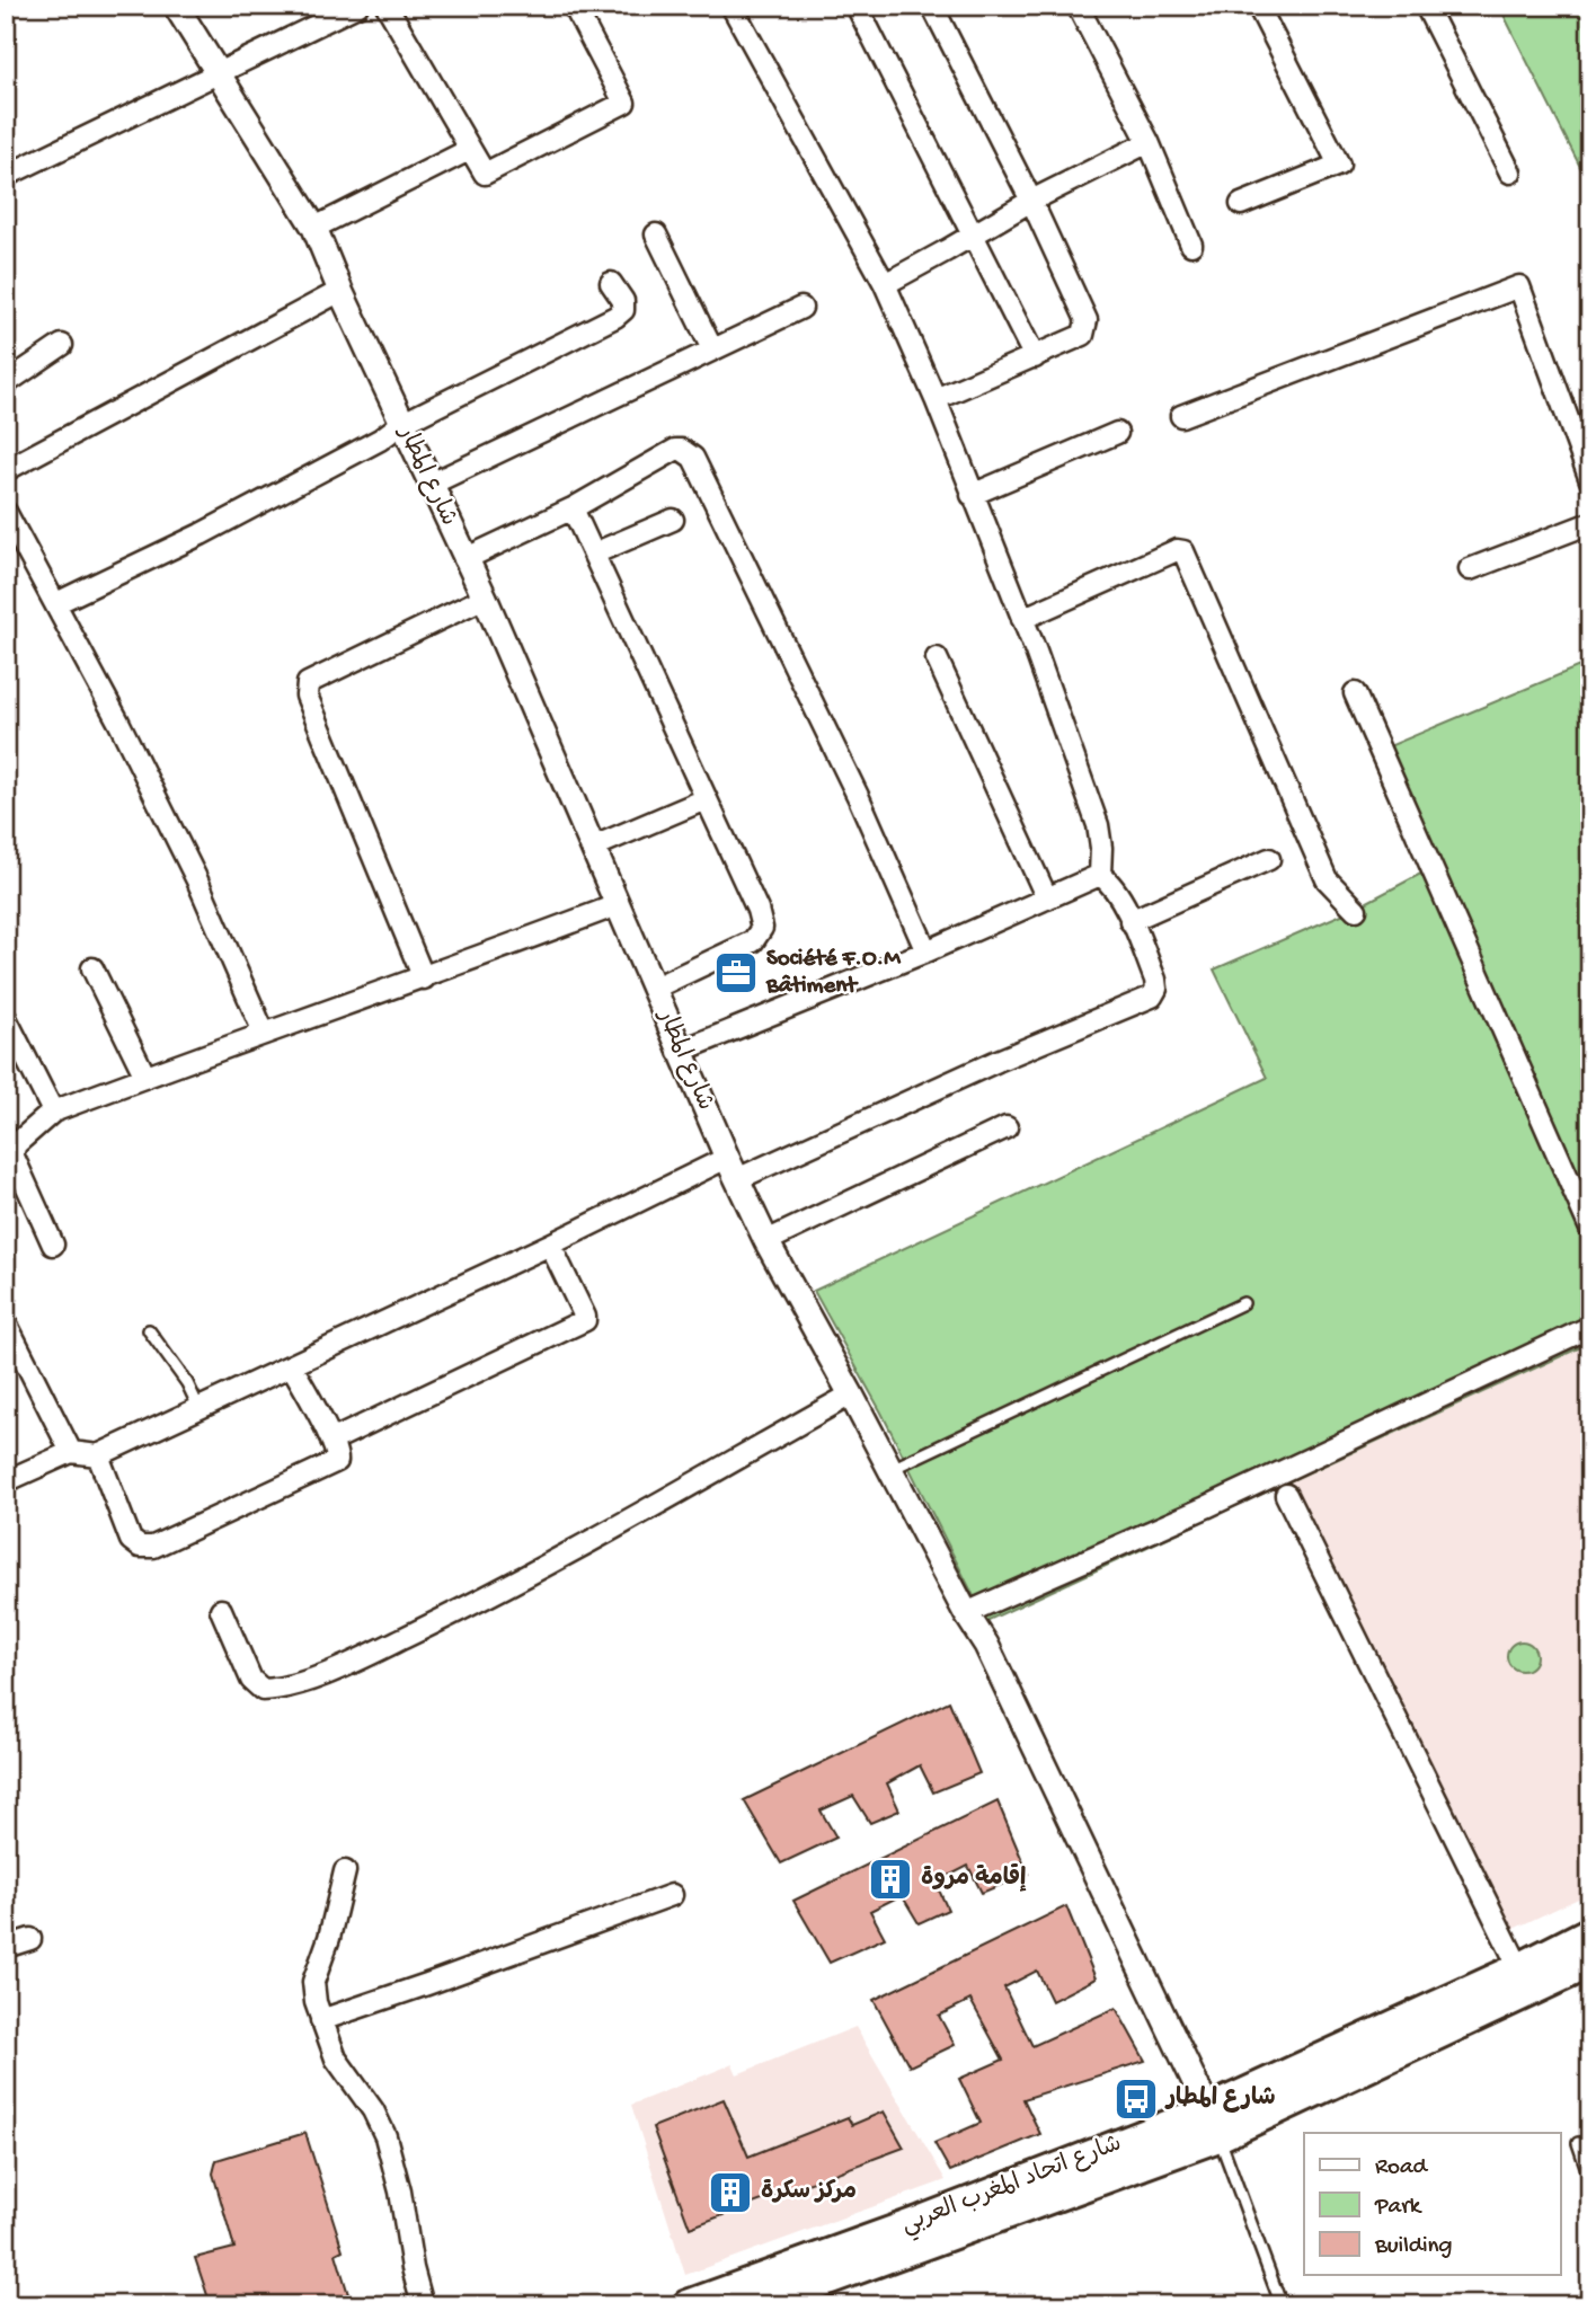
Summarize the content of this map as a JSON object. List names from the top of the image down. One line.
{"streets":{"main road":["شارع اتحاد المغرب العربي"],"street":["شارع المطار"]},"crossings":[["شارع المطار","شارع اتحاد المغرب العربي"]],"places":{"office":["Société F.O.M Bâtiment"],"building":["إقامة مروة","مركز سكرة"],"bus stop":["شارع المطار"]},"legend":["Road","Park","Building"]}
